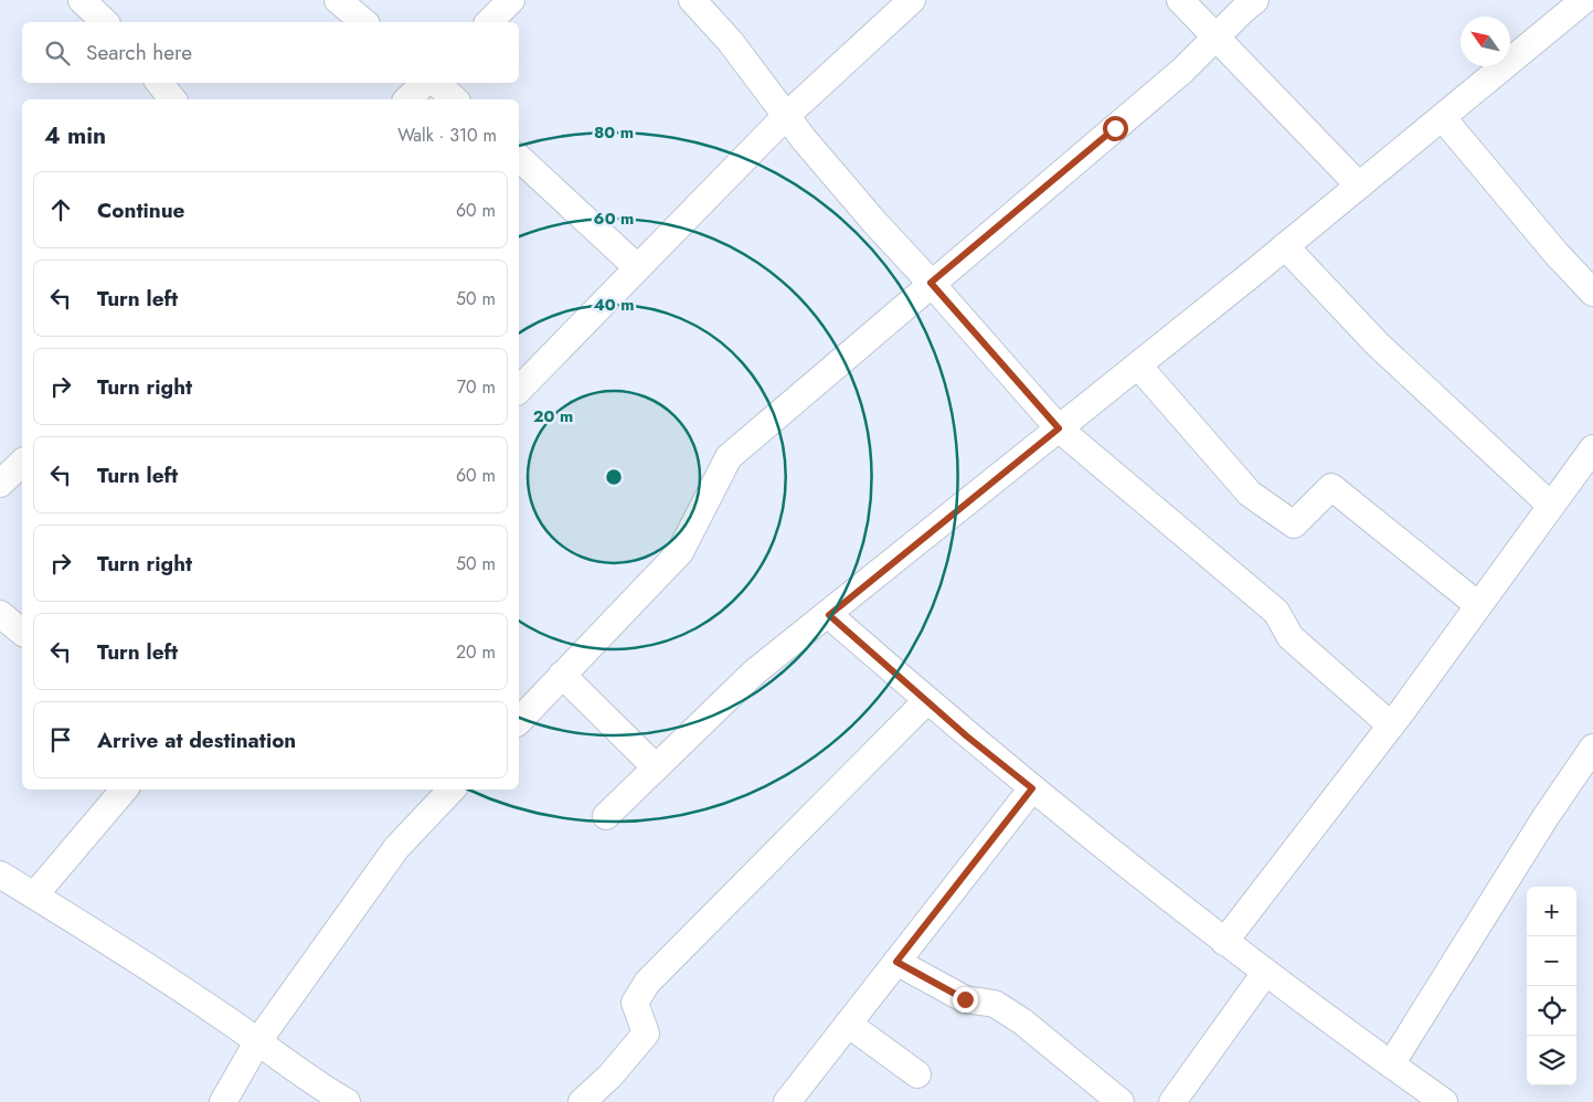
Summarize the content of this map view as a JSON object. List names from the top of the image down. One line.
{"north":"top left","page":{"search":"Search here","heading":["4 min","Walk · 310 m"],"list":[["Continue","60 m"],["Turn left","50 m"],["Turn right","70 m"],["Turn left","60 m"],["Turn right","50 m"],["Turn left","20 m"],"Arrive at destination"],"map_buttons":["+","−"]},"rings":["80 m","60 m","40 m","20 m"]}
